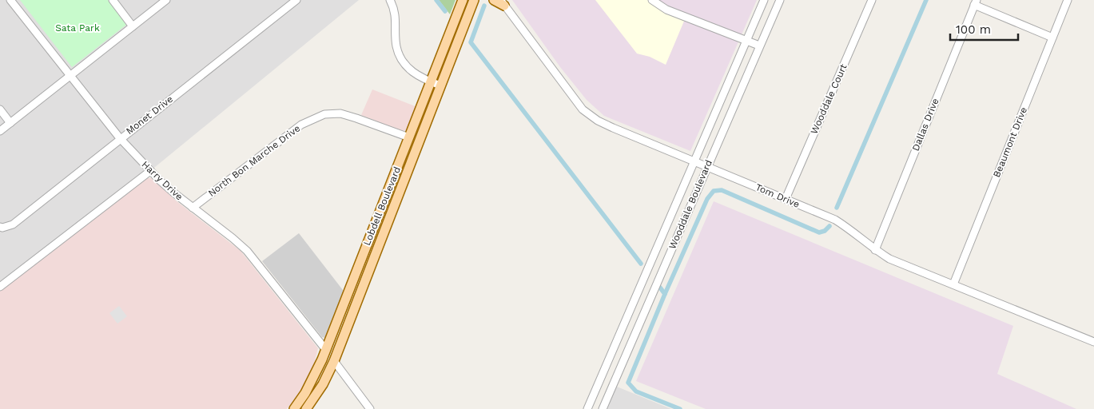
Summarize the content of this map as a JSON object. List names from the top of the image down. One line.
{"streets":{"main road":["Lobdell Boulevard"],"street":["Wooddale Court","Monet Drive","Dallas Drive","Beaumont Drive","North Bon Marche Drive","Harry Drive","Tom Drive","Wooddale Boulevard"]},"crossings":[["Wooddale Court","Tom Drive"],["Monet Drive","Harry Drive"],["Dallas Drive","Tom Drive"],["Beaumont Drive","Tom Drive"],["North Bon Marche Drive","Harry Drive"],["North Bon Marche Drive","Lobdell Boulevard"],["Harry Drive","Lobdell Boulevard"],["Tom Drive","Wooddale Boulevard"]],"parks":["Sata Park"],"scale_bar":"100 m"}
